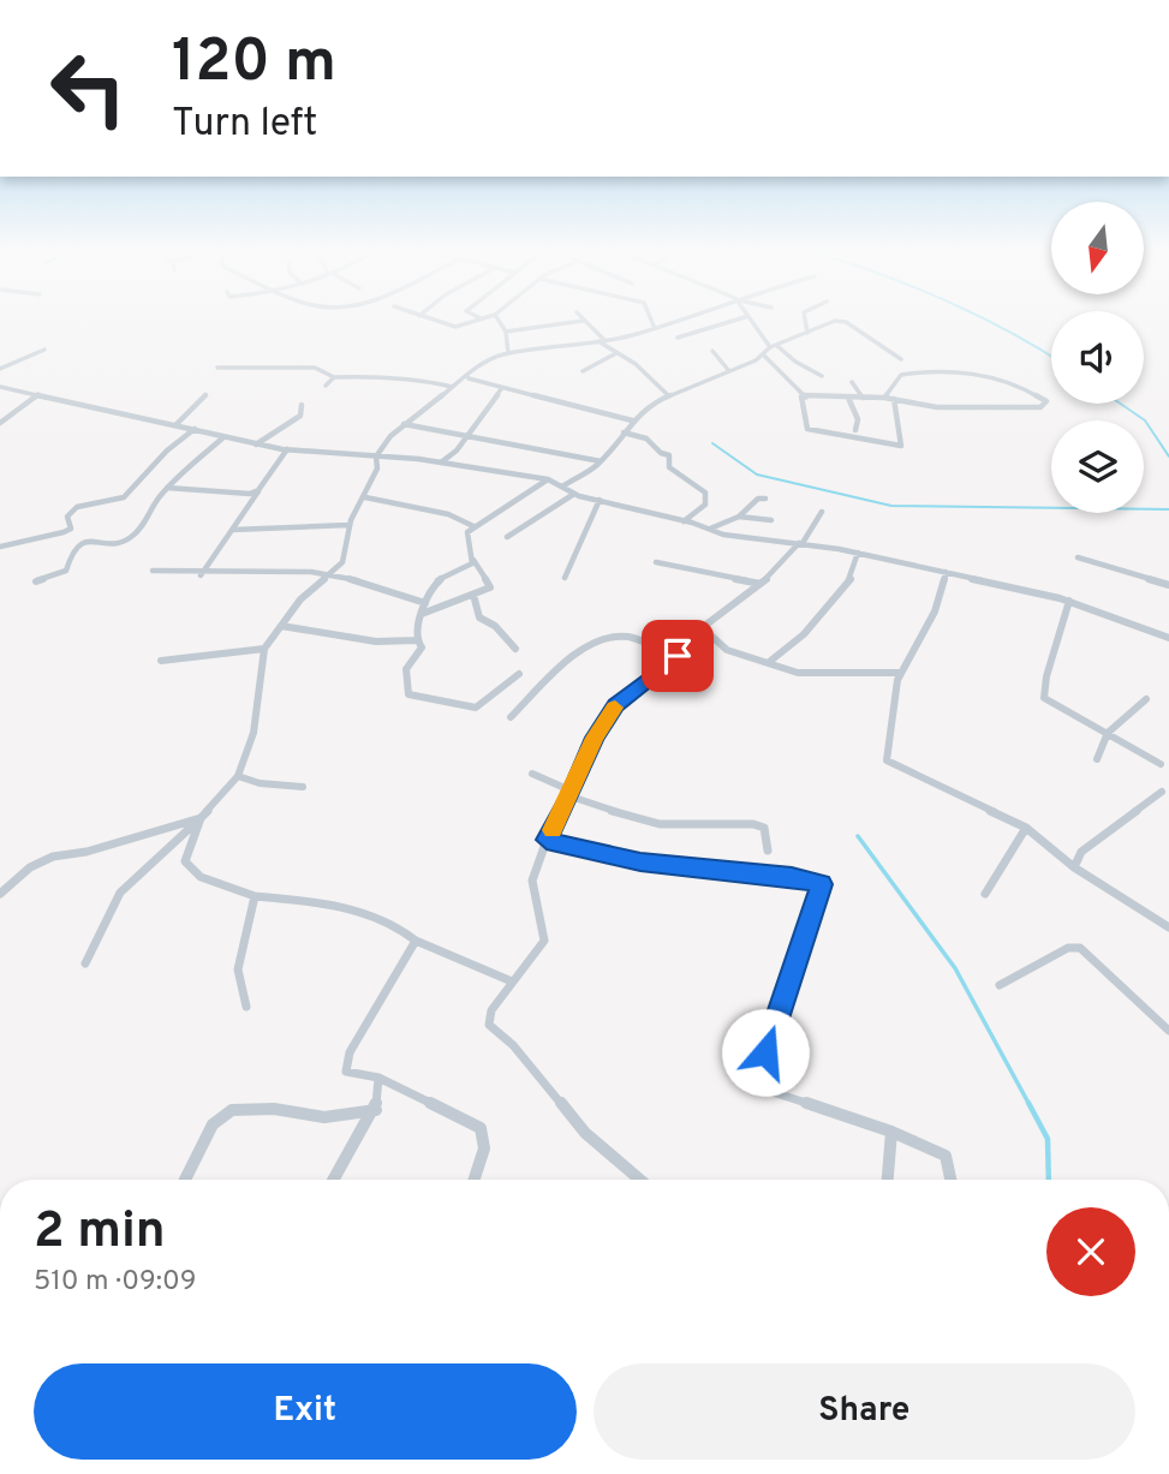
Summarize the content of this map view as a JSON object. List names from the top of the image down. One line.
{"north":"bottom","page":{"turn":["120 m","Turn left"],"heading":["2 min","510 m · 09:09"],"buttons":["Exit","Share"]}}
